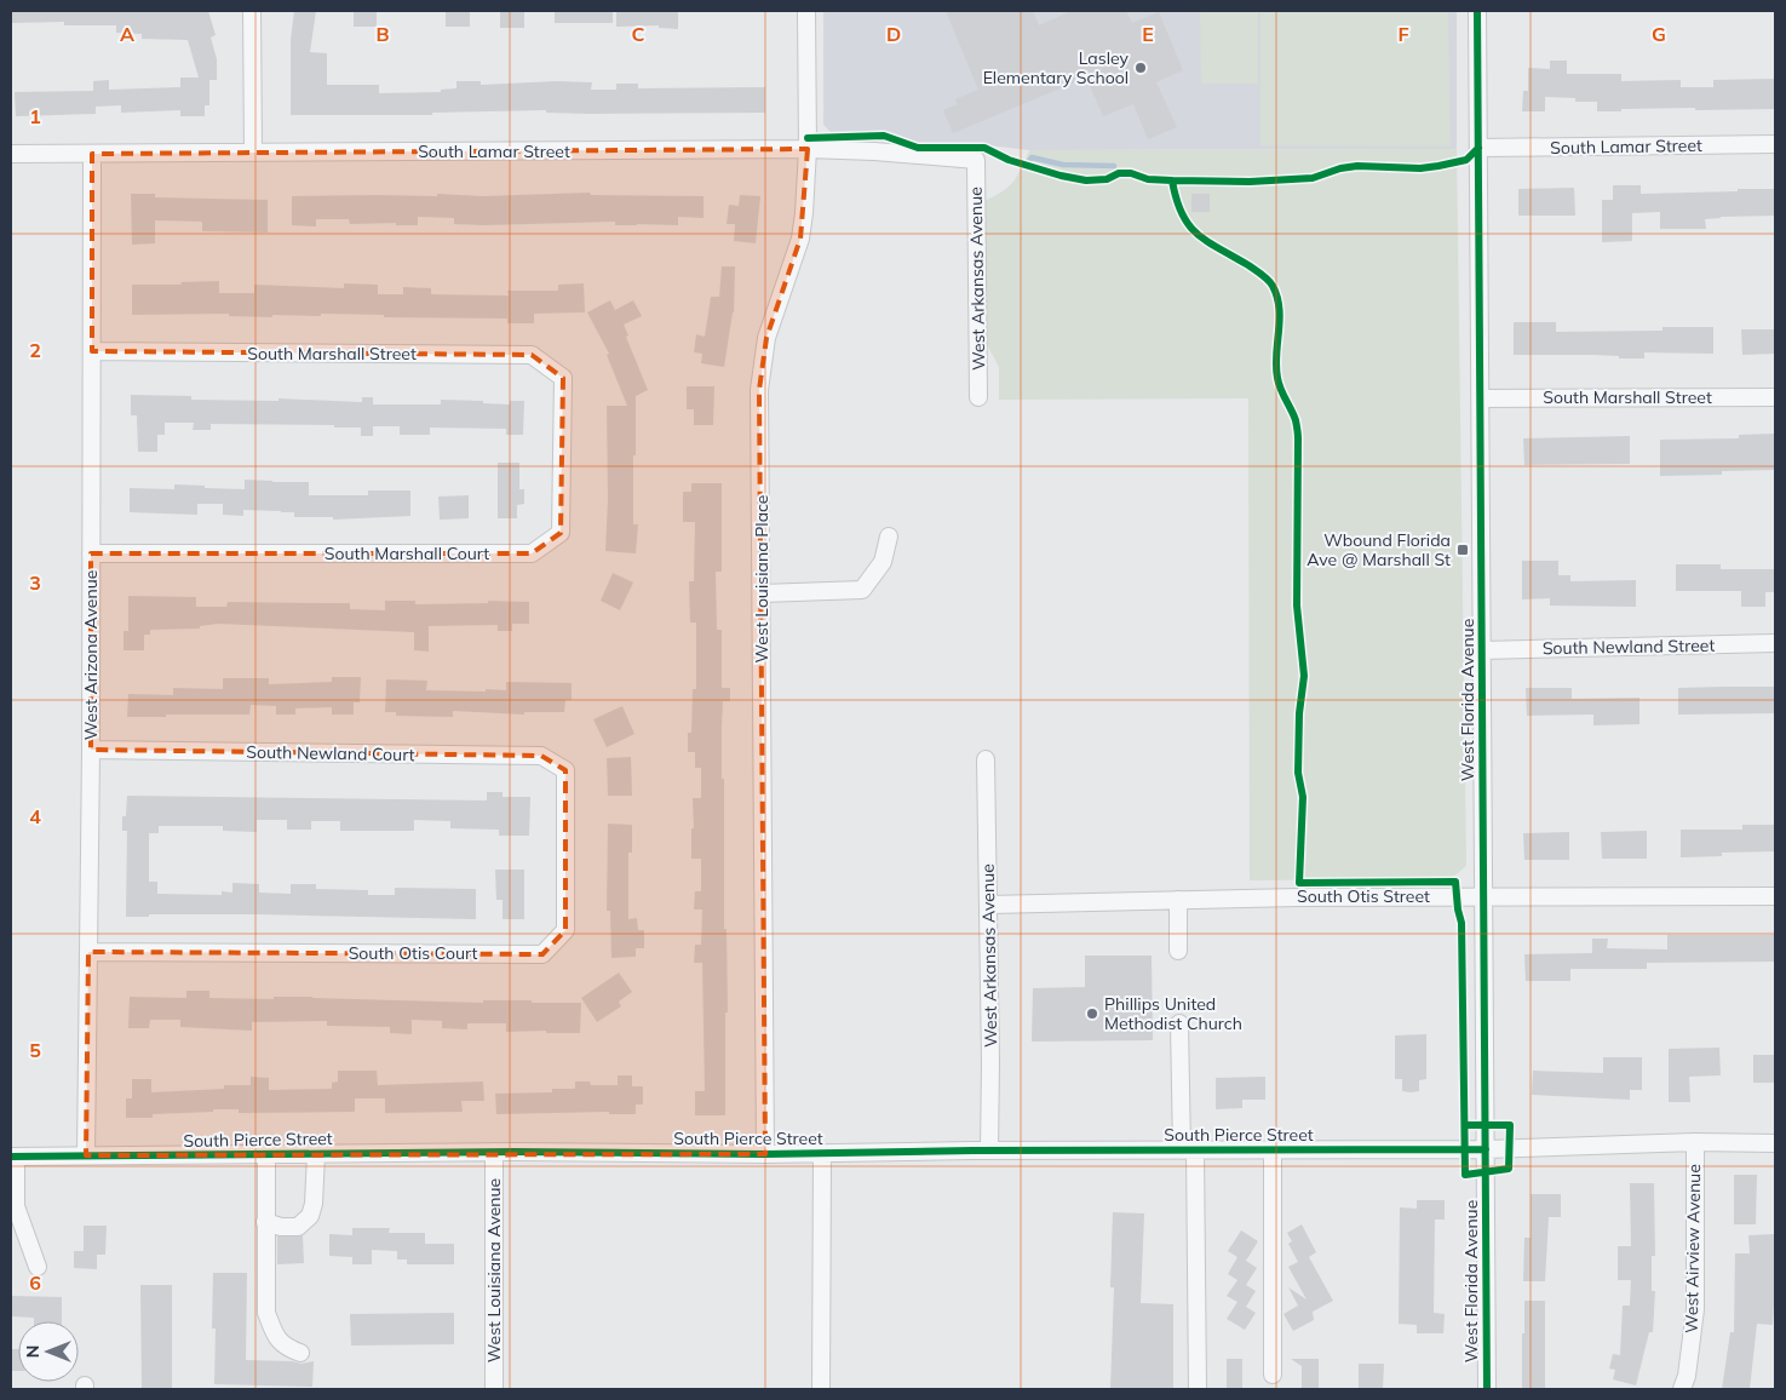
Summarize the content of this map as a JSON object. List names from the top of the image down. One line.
{"streets":{"street":["South Lamar Street","West Arkansas Avenue","South Marshall Street","South Marshall Court","West Louisiana Place","South Newland Street","West Arizona Avenue","West Florida Avenue","South Newland Court","South Otis Street","South Otis Court","South Pierce Street","West Airview Avenue","West Louisiana Avenue"]},"crossings":[["South Lamar Street","West Arkansas Avenue"],["South Lamar Street","West Louisiana Place"],["South Lamar Street","West Arizona Avenue"],["South Lamar Street","West Florida Avenue"],["West Arkansas Avenue","South Otis Street"],["West Arkansas Avenue","South Pierce Street"],["South Marshall Street","South Marshall Court"],["South Marshall Street","West Arizona Avenue"],["South Marshall Street","West Florida Avenue"],["South Marshall Court","West Arizona Avenue"],["West Louisiana Place","South Pierce Street"],["South Newland Street","West Florida Avenue"],["West Arizona Avenue","South Newland Court"],["West Arizona Avenue","South Otis Court"],["West Arizona Avenue","South Pierce Street"],["West Florida Avenue","South Otis Street"],["West Florida Avenue","South Pierce Street"],["South Newland Court","South Otis Court"],["South Pierce Street","West Airview Avenue"],["South Pierce Street","West Louisiana Avenue"]],"places":{"other":["Lasley Elementary School","Phillips United Methodist Church"],"transit":["Wbound Florida Ave @ Marshall St"]},"north":"left","grid":{"columns":["A","B","C","D","E","F","G"],"rows":["1","2","3","4","5","6"]}}
